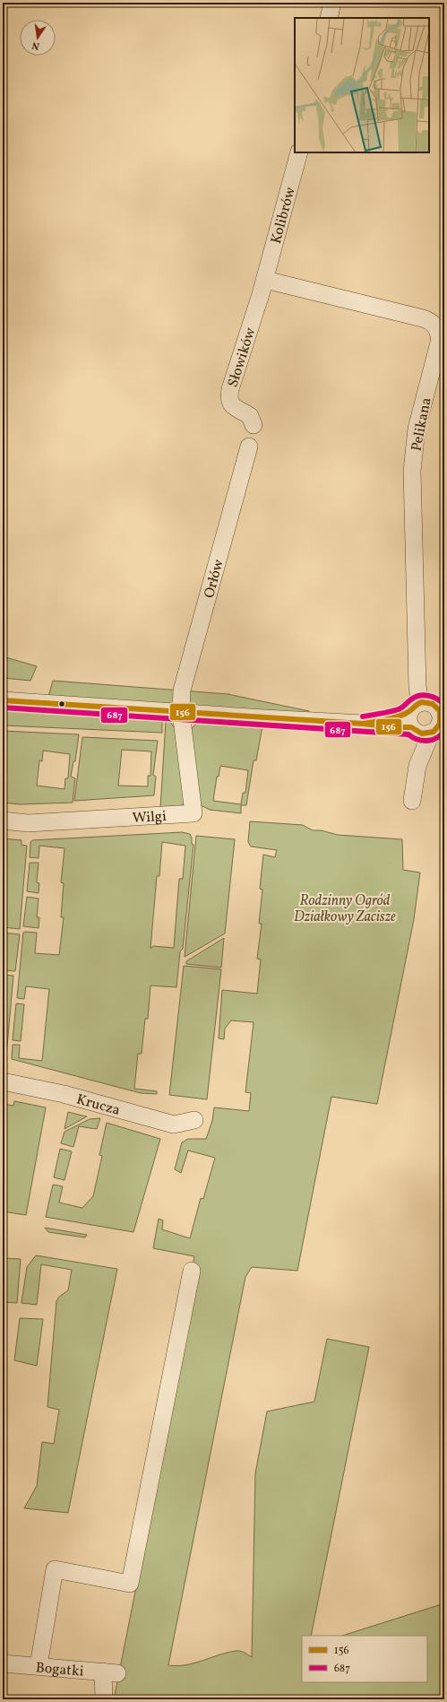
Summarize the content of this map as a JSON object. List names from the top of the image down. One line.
{"streets":{"street":["Kolibrów","Słowików","Pelikana","Orłów","Wilgi","Krucza","Bogatki"]},"crossings":[["Kolibrów","Słowików"],["Kolibrów","Pelikana"],["Słowików","Pelikana"],["Orłów","Wilgi"]],"parks":["Rodzinny Ogród Działkowy Zacisze"],"lines":["transit line 687","transit line 156"],"legend":["156","687"],"north":"bottom"}
